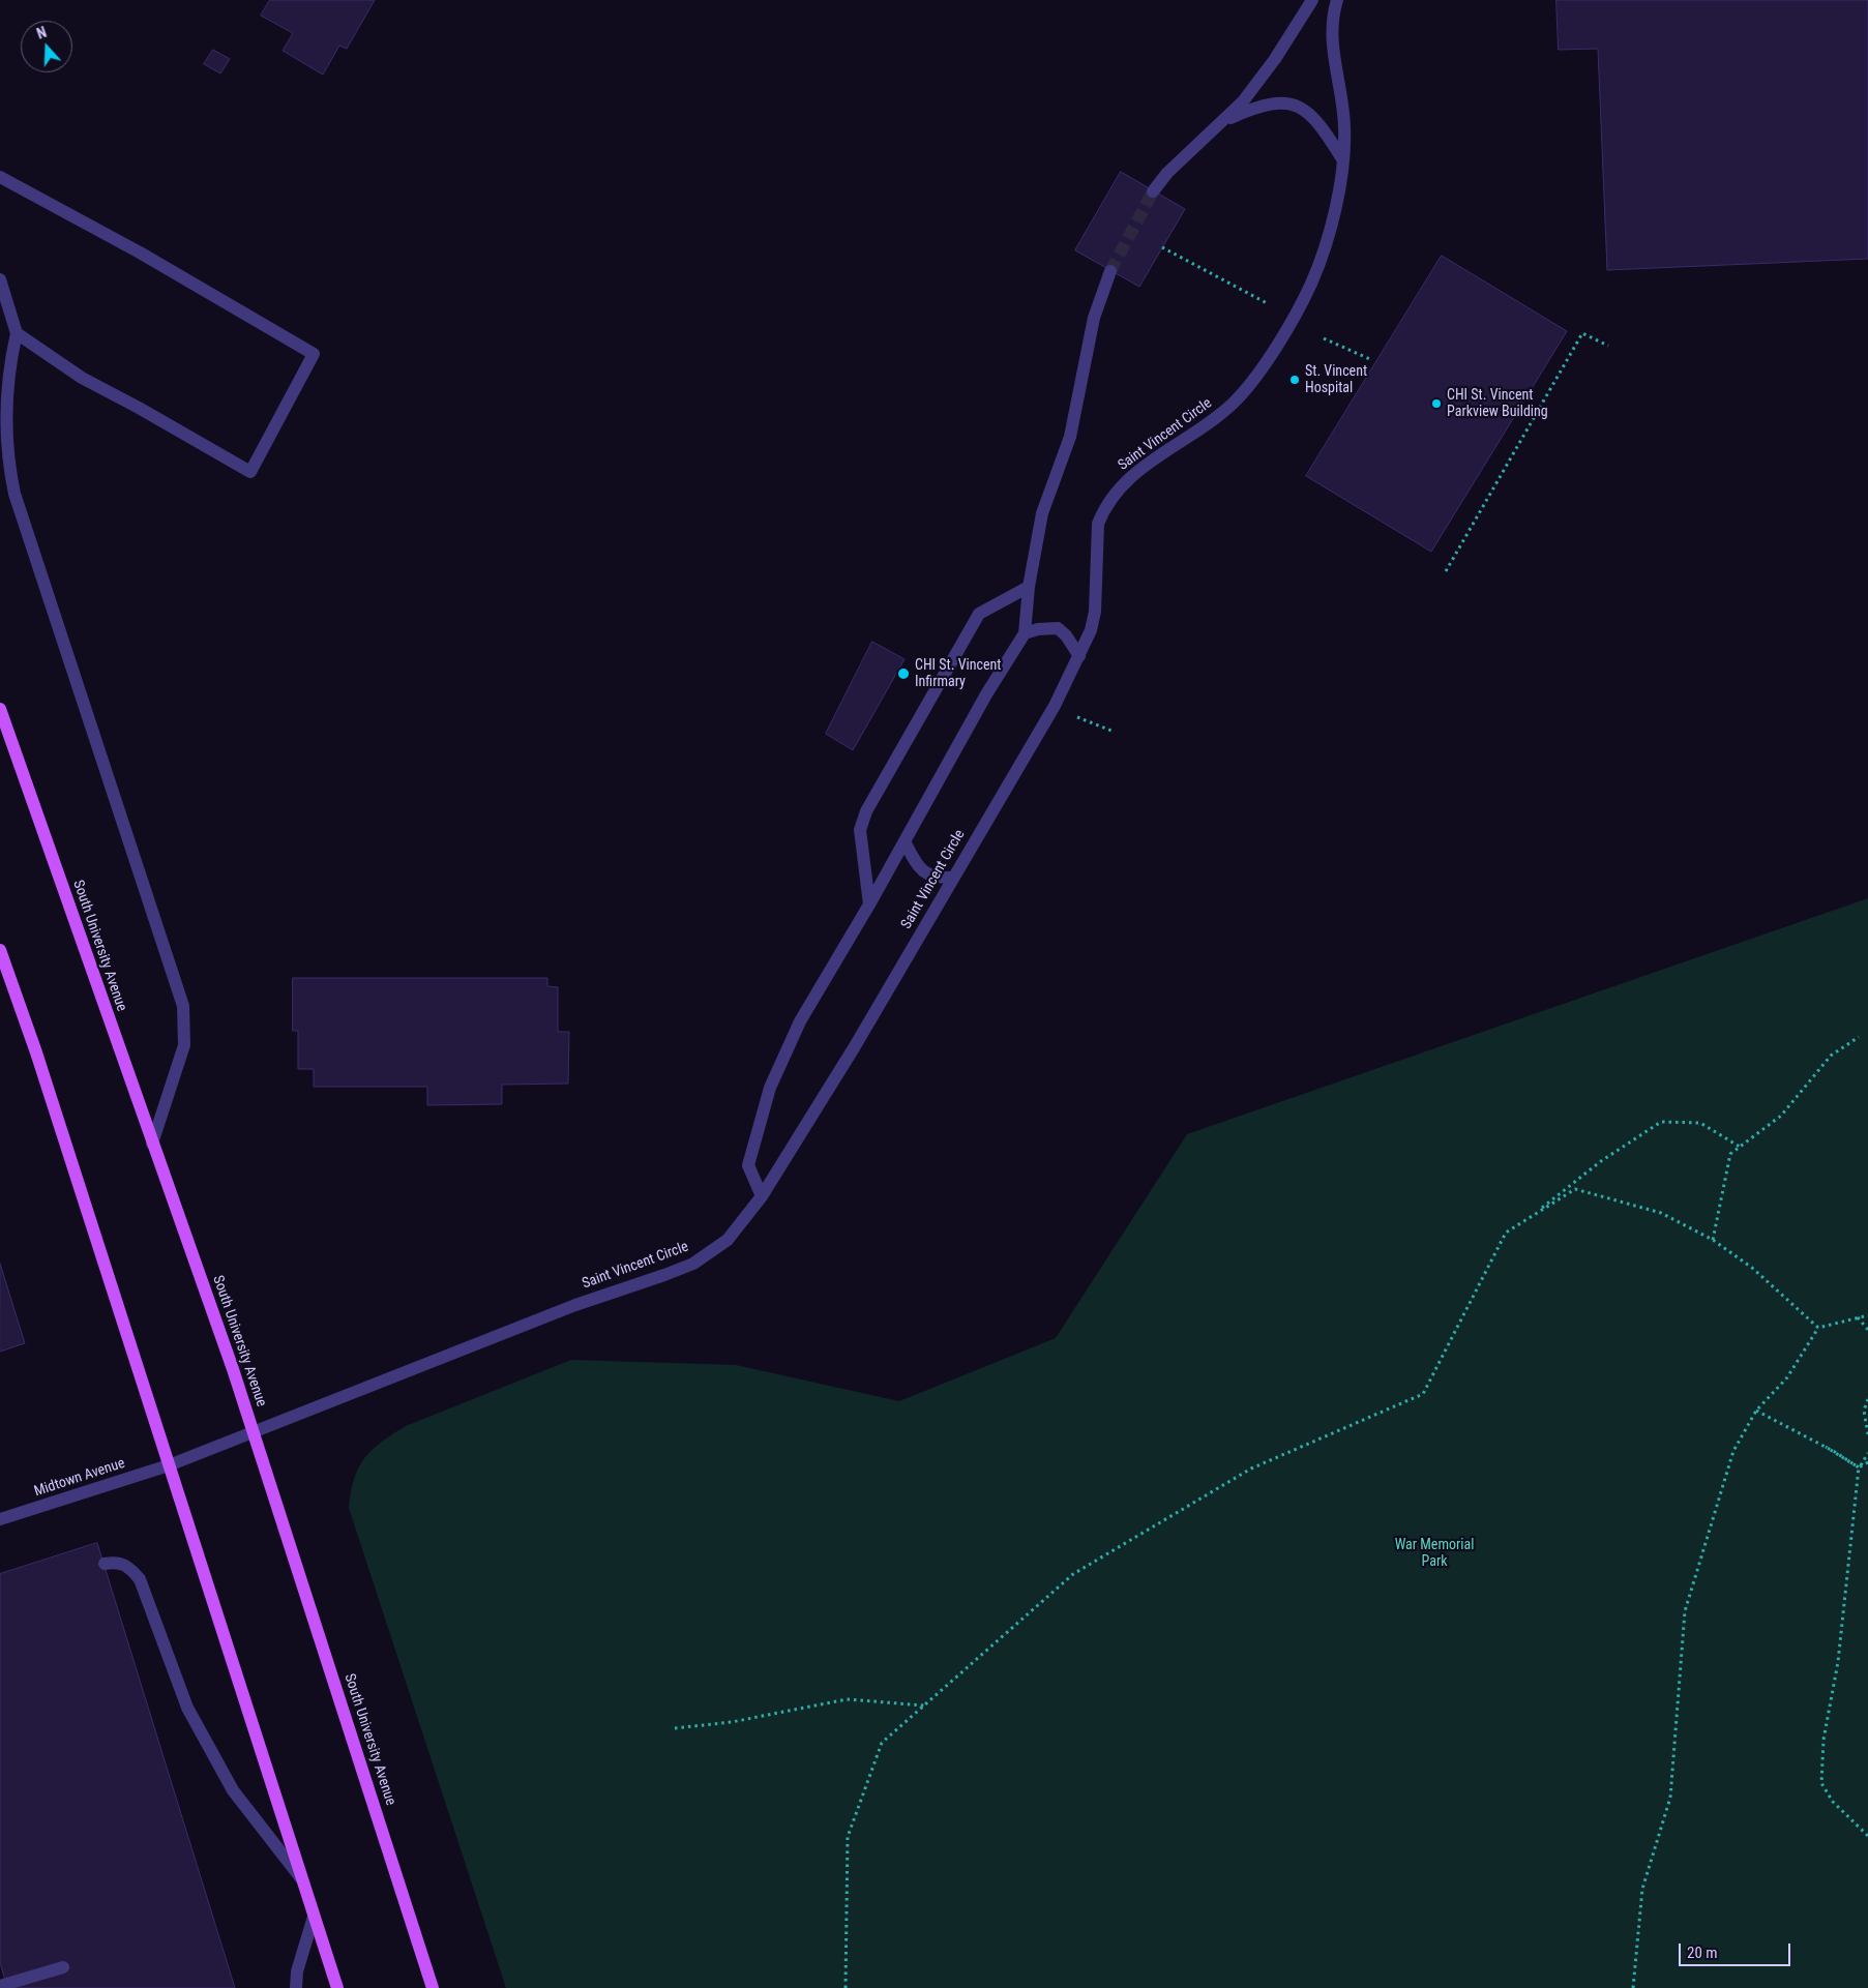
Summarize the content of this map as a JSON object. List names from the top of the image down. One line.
{"streets":{"main road":["South University Avenue"],"street":["Saint Vincent Circle","Midtown Avenue"]},"crossings":[["Saint Vincent Circle","South University Avenue"],["Saint Vincent Circle","Midtown Avenue"]],"parks":["War Memorial Park"],"places":["St. Vincent Hospital","CHI St. Vincent Parkview Building","CHI St. Vincent Infirmary"],"scale_bar":"20 m","north":"top"}
